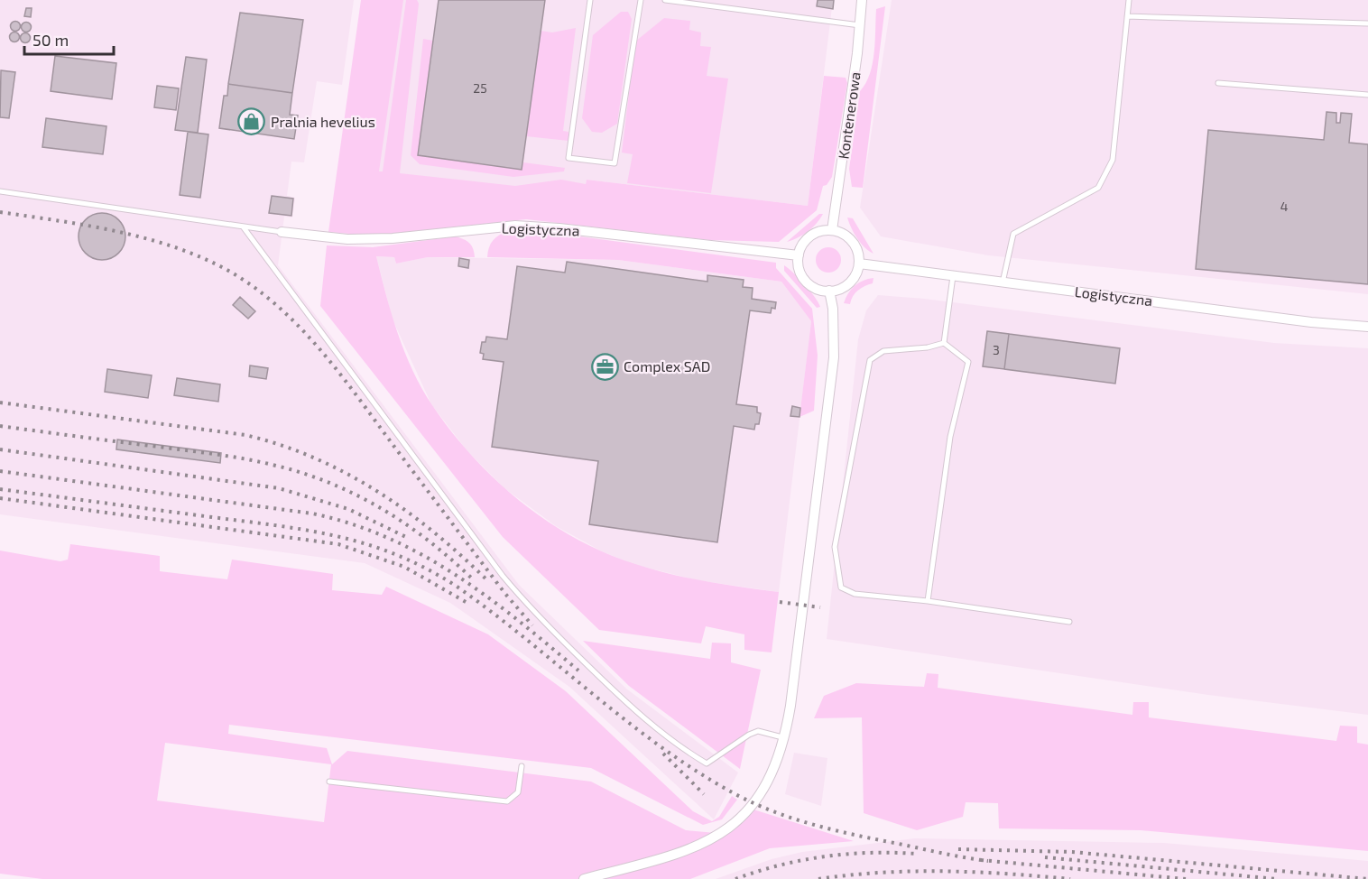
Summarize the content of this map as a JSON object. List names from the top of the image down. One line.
{"streets":{"street":["Kontenerowa","Logistyczna"]},"crossings":[["Kontenerowa","Logistyczna"]],"places":{"shop":["Pralnia hevelius"],"office":["Complex SAD"]},"house_numbers":["25","4","3"],"scale_bar":"50 m"}
